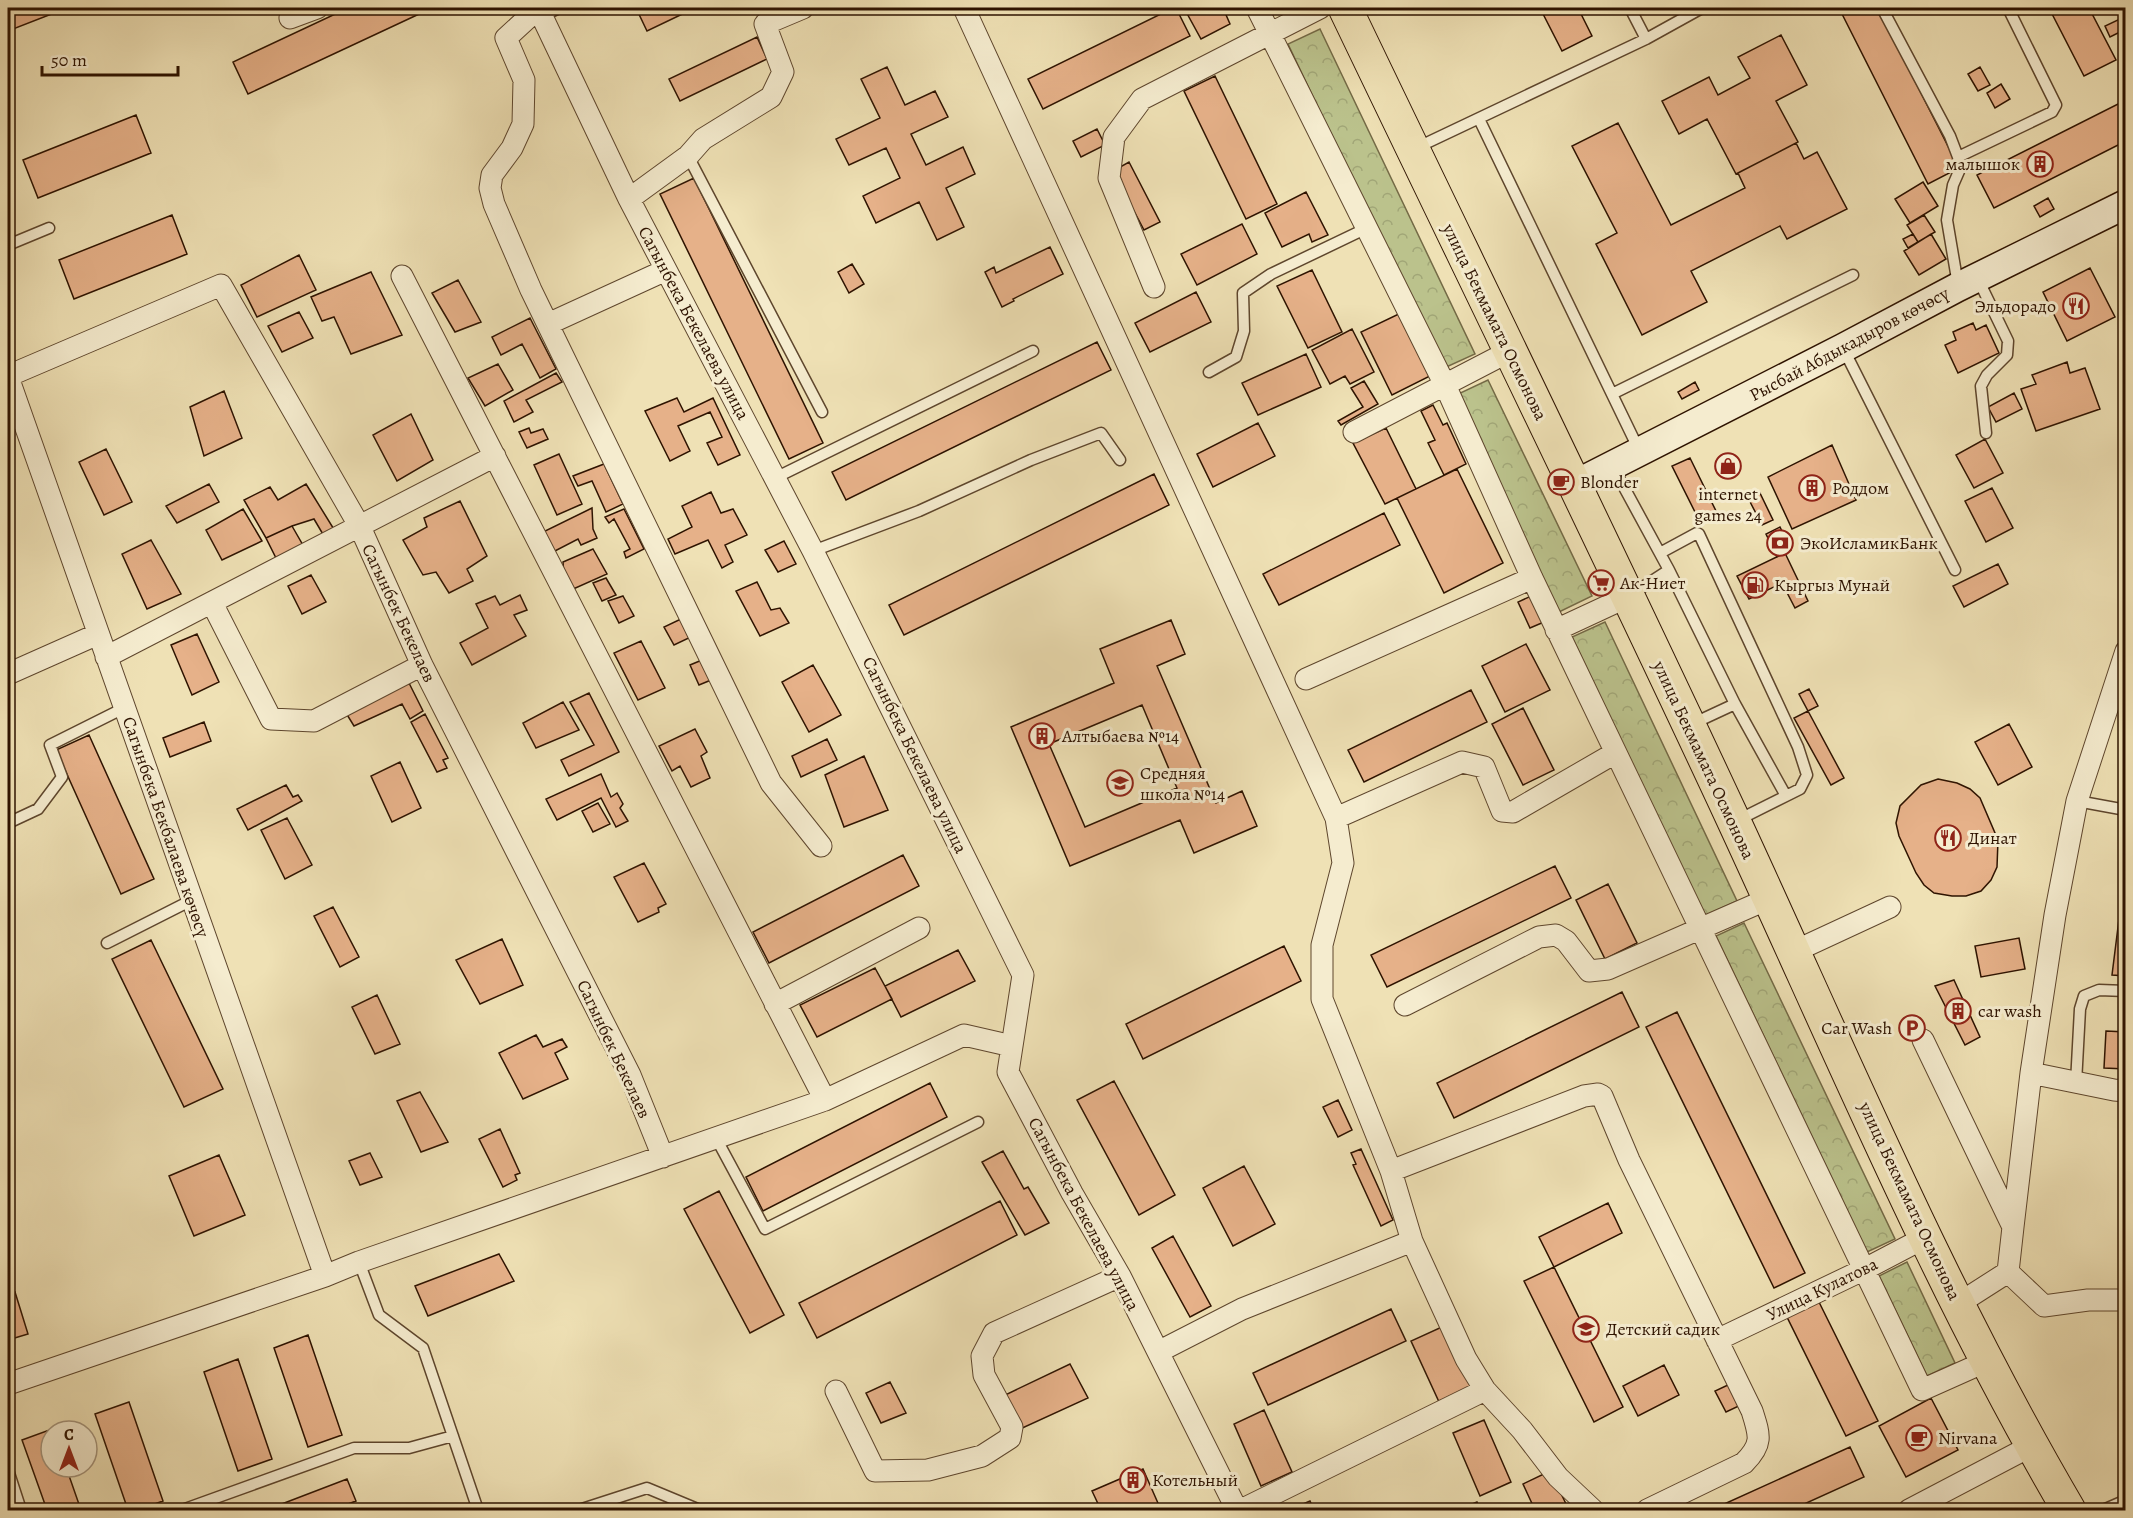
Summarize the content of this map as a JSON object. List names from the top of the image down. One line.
{"streets":{"highway":["улица Бекмамата Осмонова"],"main road":["Рысбай Абдыкадыров көчөсү"],"street":["Сагынбека Бекелаева улица","Сагынбек Бекелаев","Сагынбека Бекбалаева көчөсү","Улица Кулатова"]},"crossings":[["улица Бекмамата Осмонова","Рысбай Абдыкадыров көчөсү"],["улица Бекмамата Осмонова","Улица Кулатова"],["Сагынбек Бекелаев","Сагынбека Бекбалаева көчөсү"]],"places":{"building":["малышок","Роддом","Алтыбаева №14","car wash","Котельный"],"restaurant":["Эльдорадо","Динат"],"shop":["internet games 24"],"cafe":["Blonder","Nirvana"],"bank":["ЭкоИсламикБанк"],"supermarket":["Ак-Ниет"],"fuel station":["Кыргыз Мунай"],"school or university":["Средняя школа №14","Детский садик"],"parking":["Car Wash"]},"scale_bar":"50 m","north":"top"}
